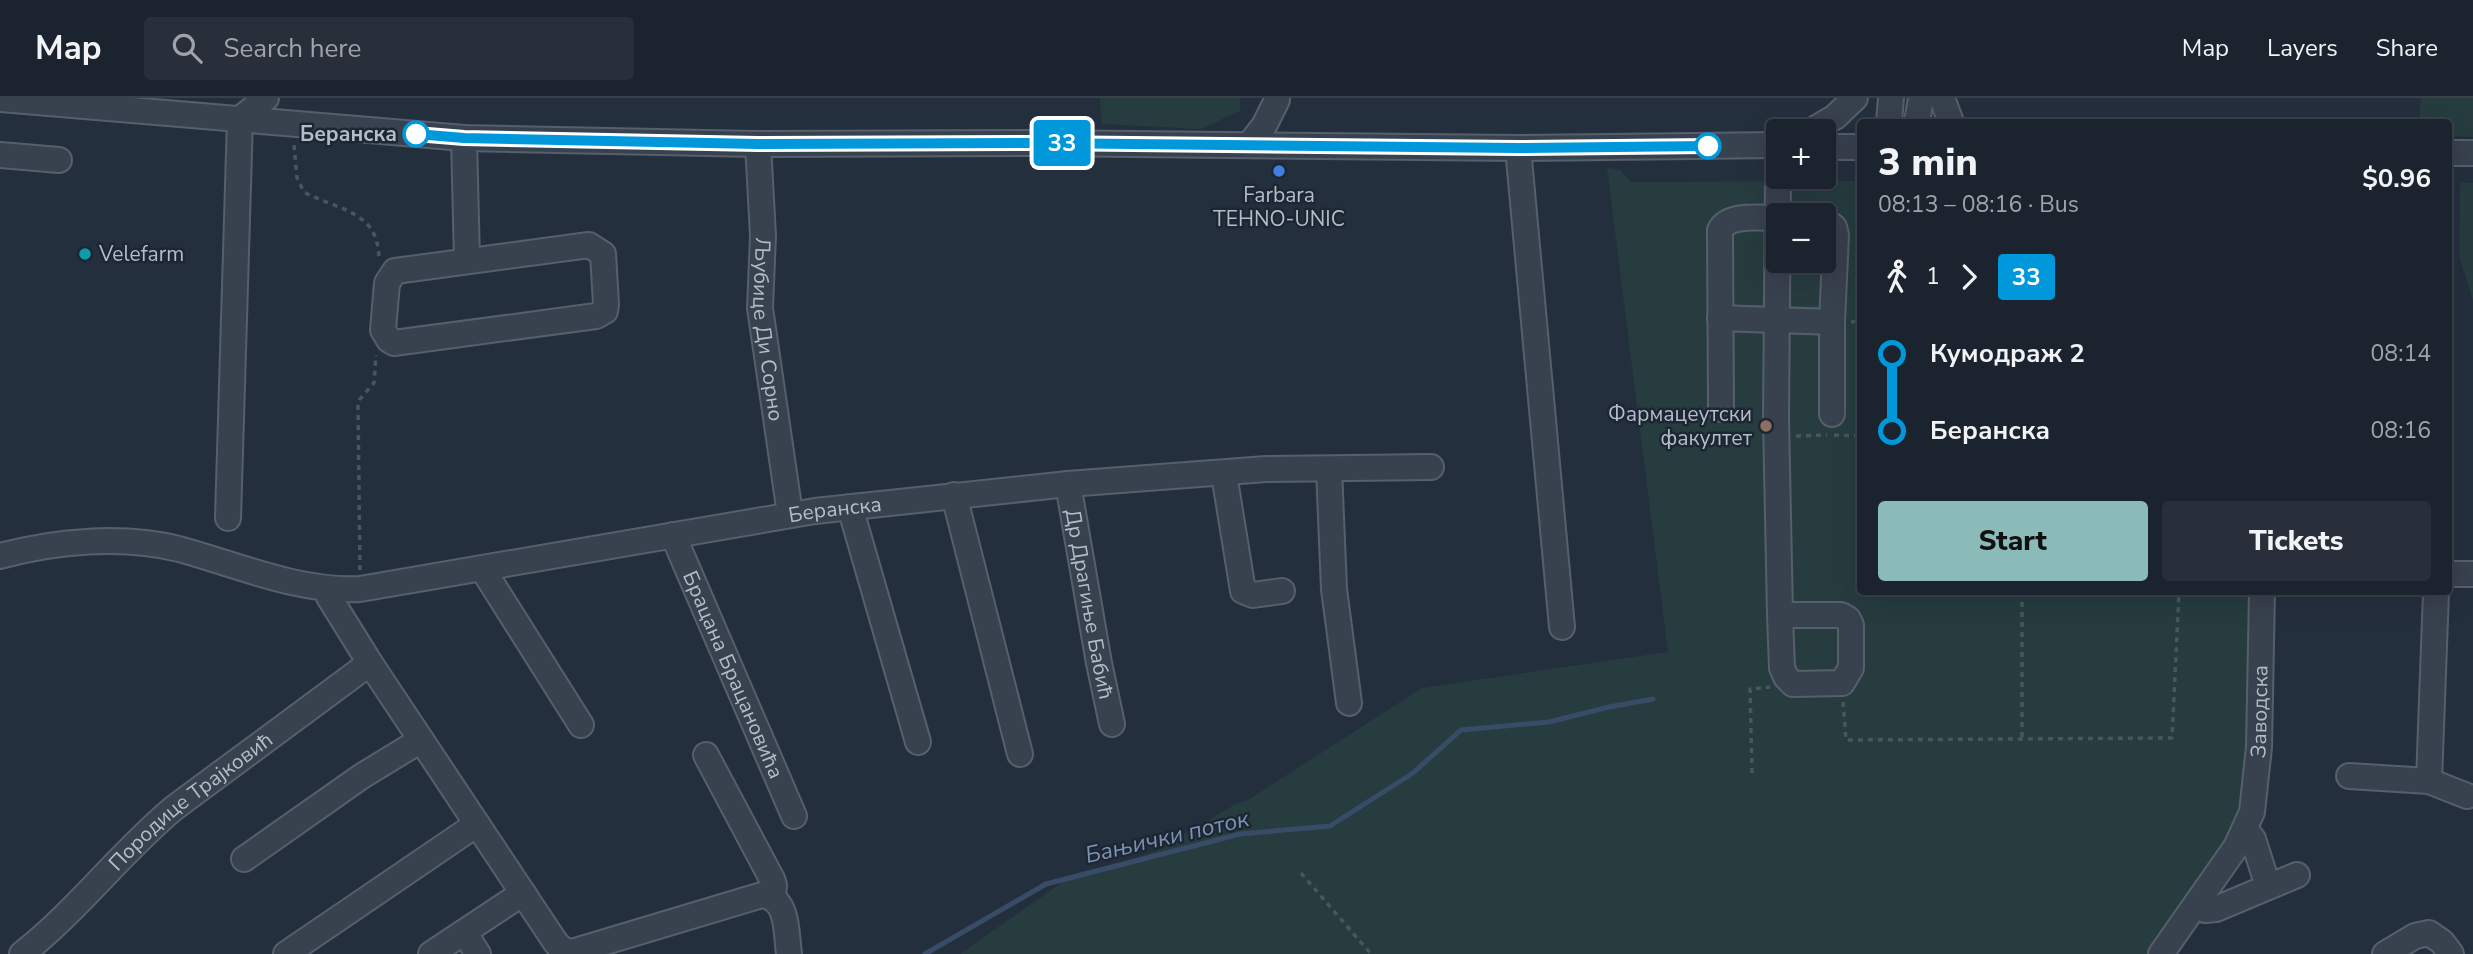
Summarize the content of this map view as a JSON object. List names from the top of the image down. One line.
{"streets":{"street":["Љубице Ди Сорно","Беранска","Др Драгиње Бабић","Брацана Брацановића","Заводска","Породице Трајковић"]},"crossings":[["Љубице Ди Сорно","Беранска"],["Беранска","Др Драгиње Бабић"],["Беранска","Брацана Брацановића"]],"water":["Бањички поток"],"places":["Беранска","Farbara TEHNO-UNIC","Velefarm","Фармацеутски факултет"],"lines":["bus line 33"],"page":{"header":"Map","search":"Search here","nav":["Map","Layers","Share"],"on_map":"33","map_buttons":["+","−"],"heading":["3 min","08:13 – 08:16 · Bus","$0.96"],"legs":["1","33"],"list":[{"name":"Кумодраж 2","value":"08:14"},{"name":"Беранска","value":"08:16"}],"buttons":["Start","Tickets"]}}
